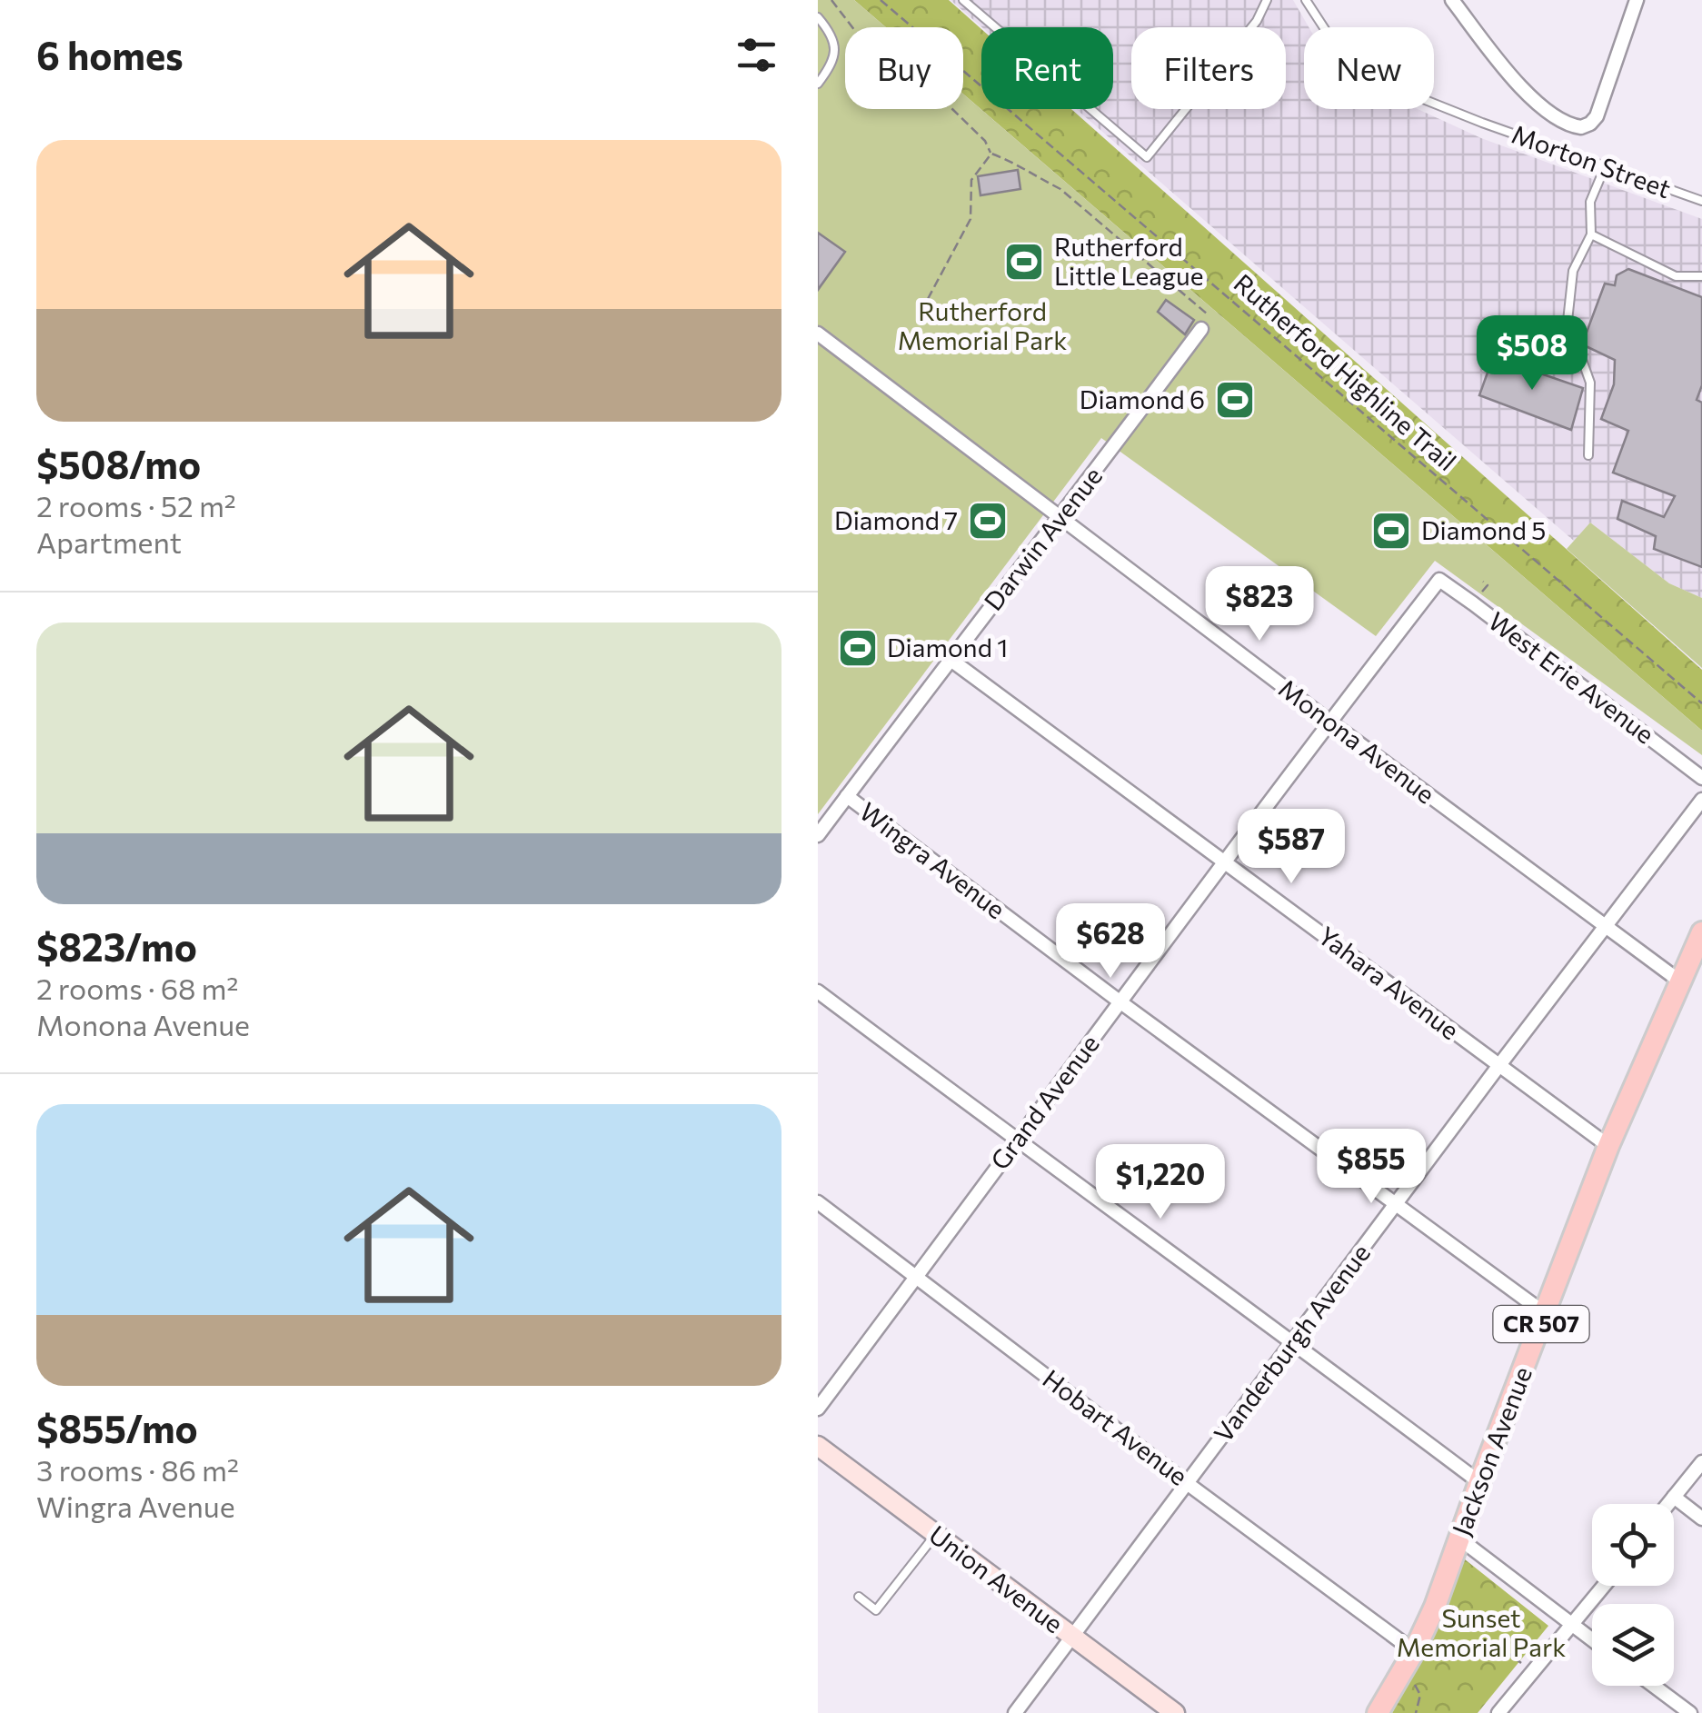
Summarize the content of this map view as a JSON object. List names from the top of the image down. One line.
{"streets":{"main road":["CR 507","Jackson Avenue","Union Avenue"],"street":["Morton Street","Darwin Avenue","West Erie Avenue","Monona Avenue","Wingra Avenue","Yahara Avenue","Grand Avenue","Vanderburgh Avenue","Hobart Avenue"],"path":["Rutherford Highline Trail"]},"crossings":[["Darwin Avenue","Monona Avenue"],["Darwin Avenue","Wingra Avenue"],["Darwin Avenue","Yahara Avenue"],["West Erie Avenue","Grand Avenue"],["Monona Avenue","Grand Avenue"],["Monona Avenue","Vanderburgh Avenue"],["Monona Avenue","Jackson Avenue"],["Wingra Avenue","Grand Avenue"],["Wingra Avenue","Vanderburgh Avenue"],["Wingra Avenue","Jackson Avenue"],["Yahara Avenue","Grand Avenue"],["Yahara Avenue","Vanderburgh Avenue"],["Yahara Avenue","Jackson Avenue"],["Grand Avenue","Hobart Avenue"],["Vanderburgh Avenue","Hobart Avenue"],["Vanderburgh Avenue","Union Avenue"],["Hobart Avenue","Jackson Avenue"]],"parks":["Rutherford Memorial Park","Sunset Memorial Park"],"places":{"sports":["Rutherford Little League","Diamond 6","Diamond 7","Diamond 5","Diamond 1"]},"page":{"heading":"6 homes","chip":["Buy","Rent","Filters","New"],"list":[{"name":"$508/mo","note":"2 rooms · 52 m² · Apartment"},{"name":"$823/mo","note":"2 rooms · 68 m² · Monona Avenue"},{"name":"$855/mo","note":"3 rooms · 86 m² · Wingra Avenue"}],"price":["$508","$823","$587","$628","$855","$1,220"]}}
